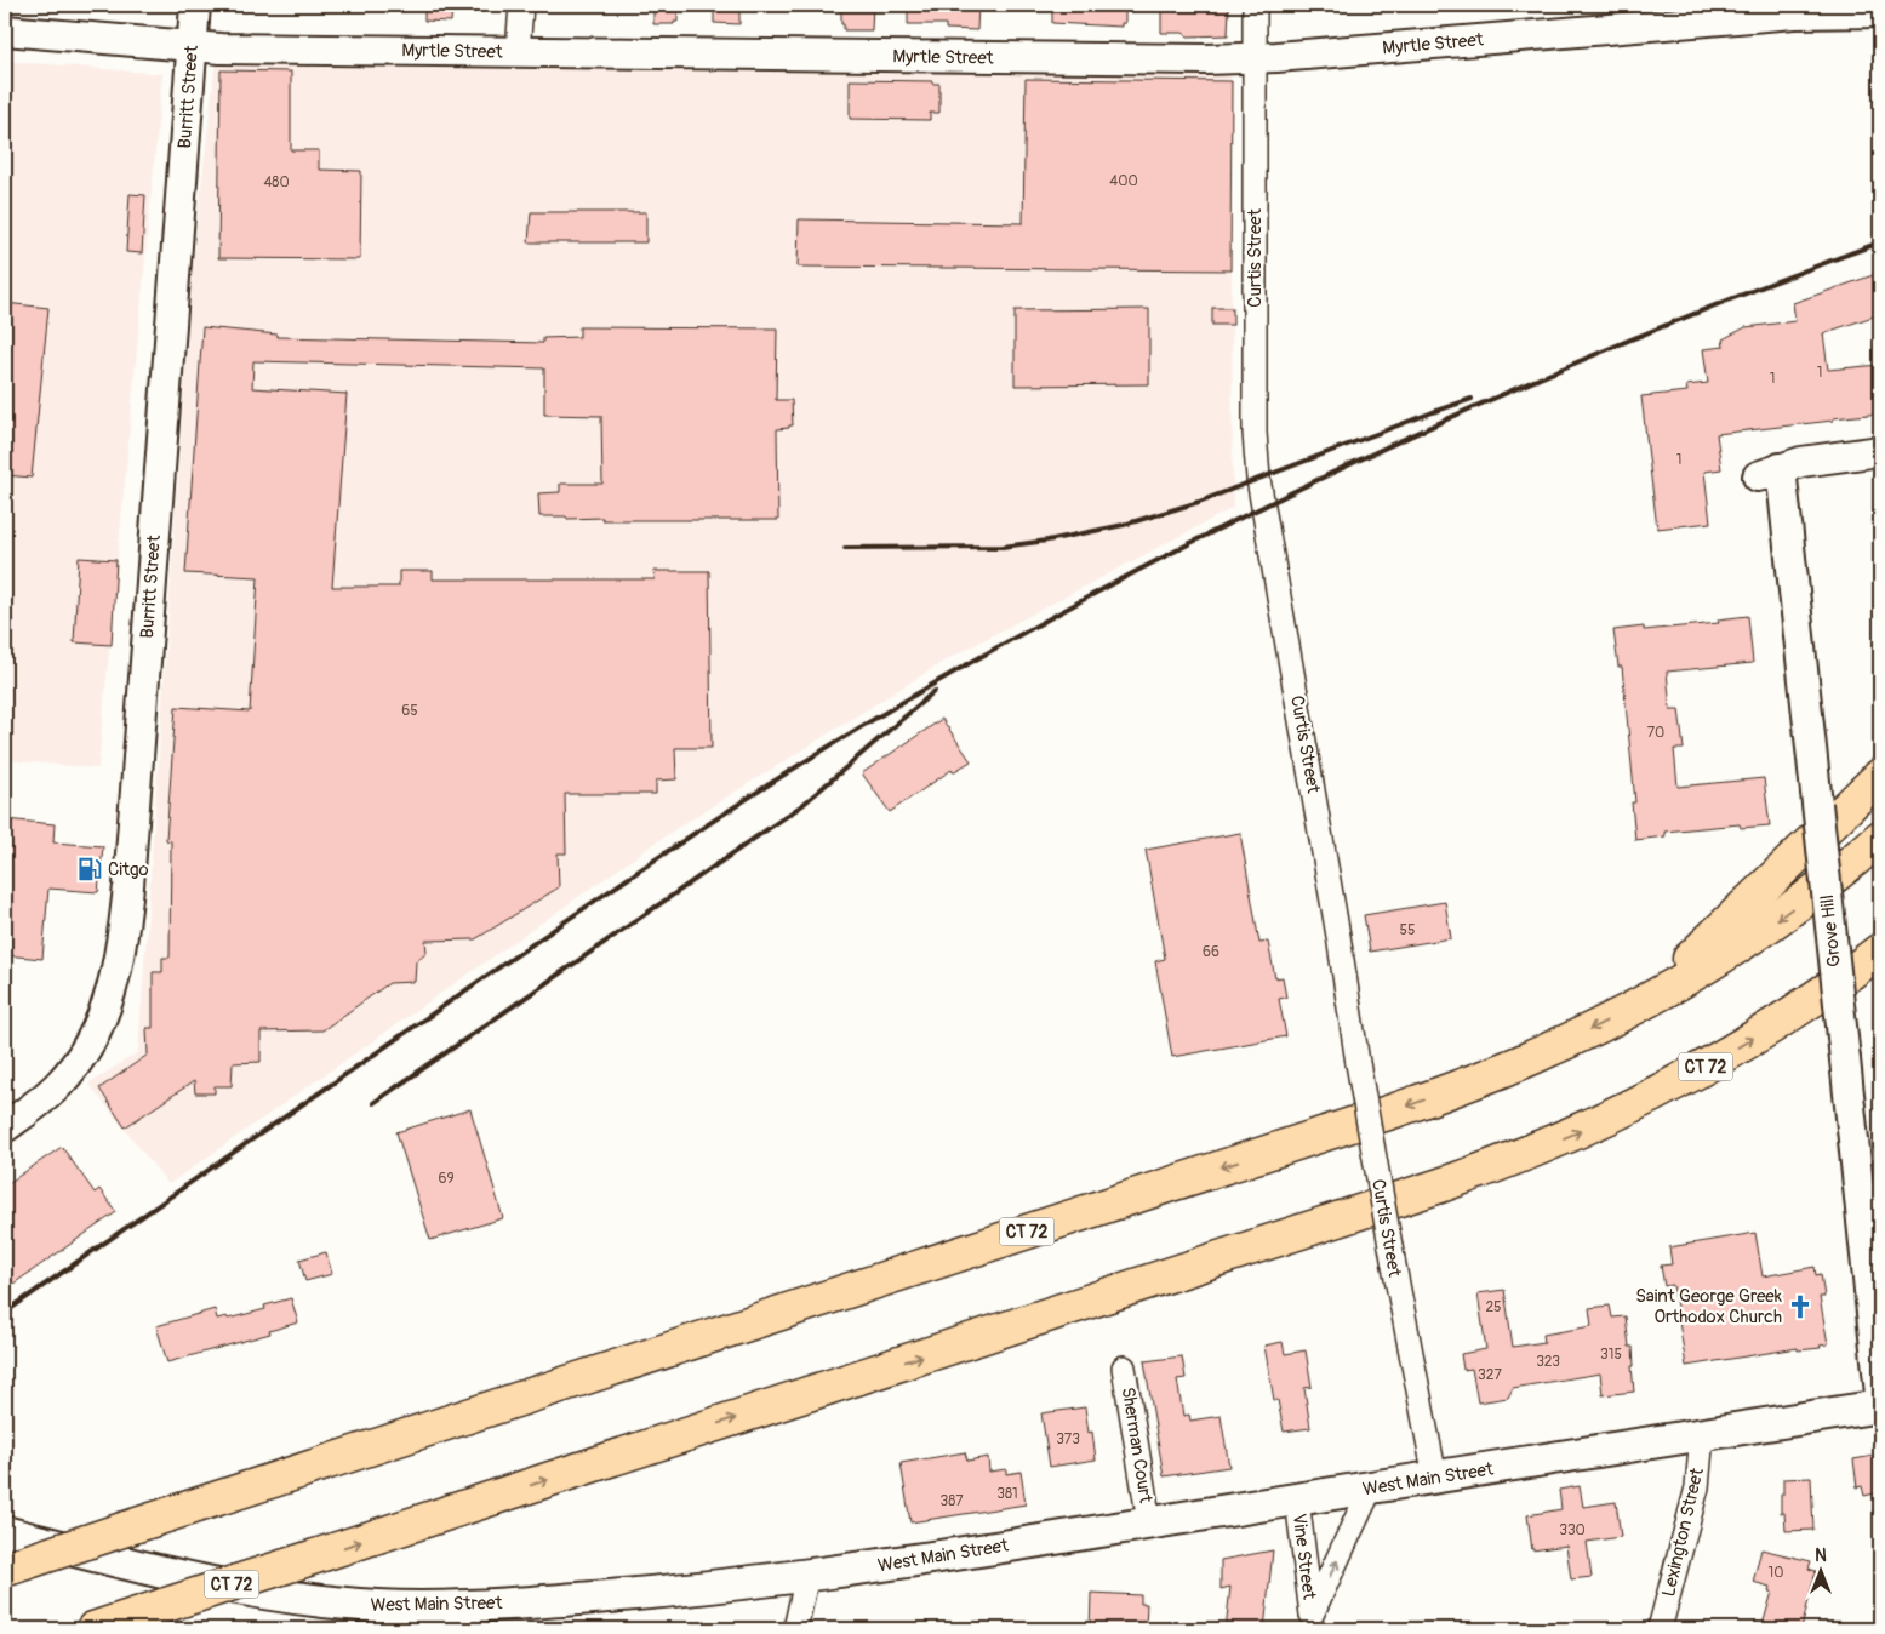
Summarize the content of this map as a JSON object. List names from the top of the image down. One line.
{"streets":{"highway":["CT 72"],"main road":["West Main Street"],"street":["Myrtle Street","Burritt Street","Curtis Street","Grove Hill","Sherman Court","Lexington Street","Vine Street"]},"crossings":[["Myrtle Street","Burritt Street"],["Myrtle Street","Curtis Street"],["Curtis Street","West Main Street"],["Sherman Court","West Main Street"],["West Main Street","Lexington Street"],["West Main Street","Vine Street"]],"one_way":["Vine Street"],"places":{"fuel station":["Citgo"],"church":["Saint George Greek Orthodox Church"]},"house_numbers":["400","480","1","1","1","65","70","55","66","69","25","315","323","327","373","381","387","330","10"],"north":"top"}
